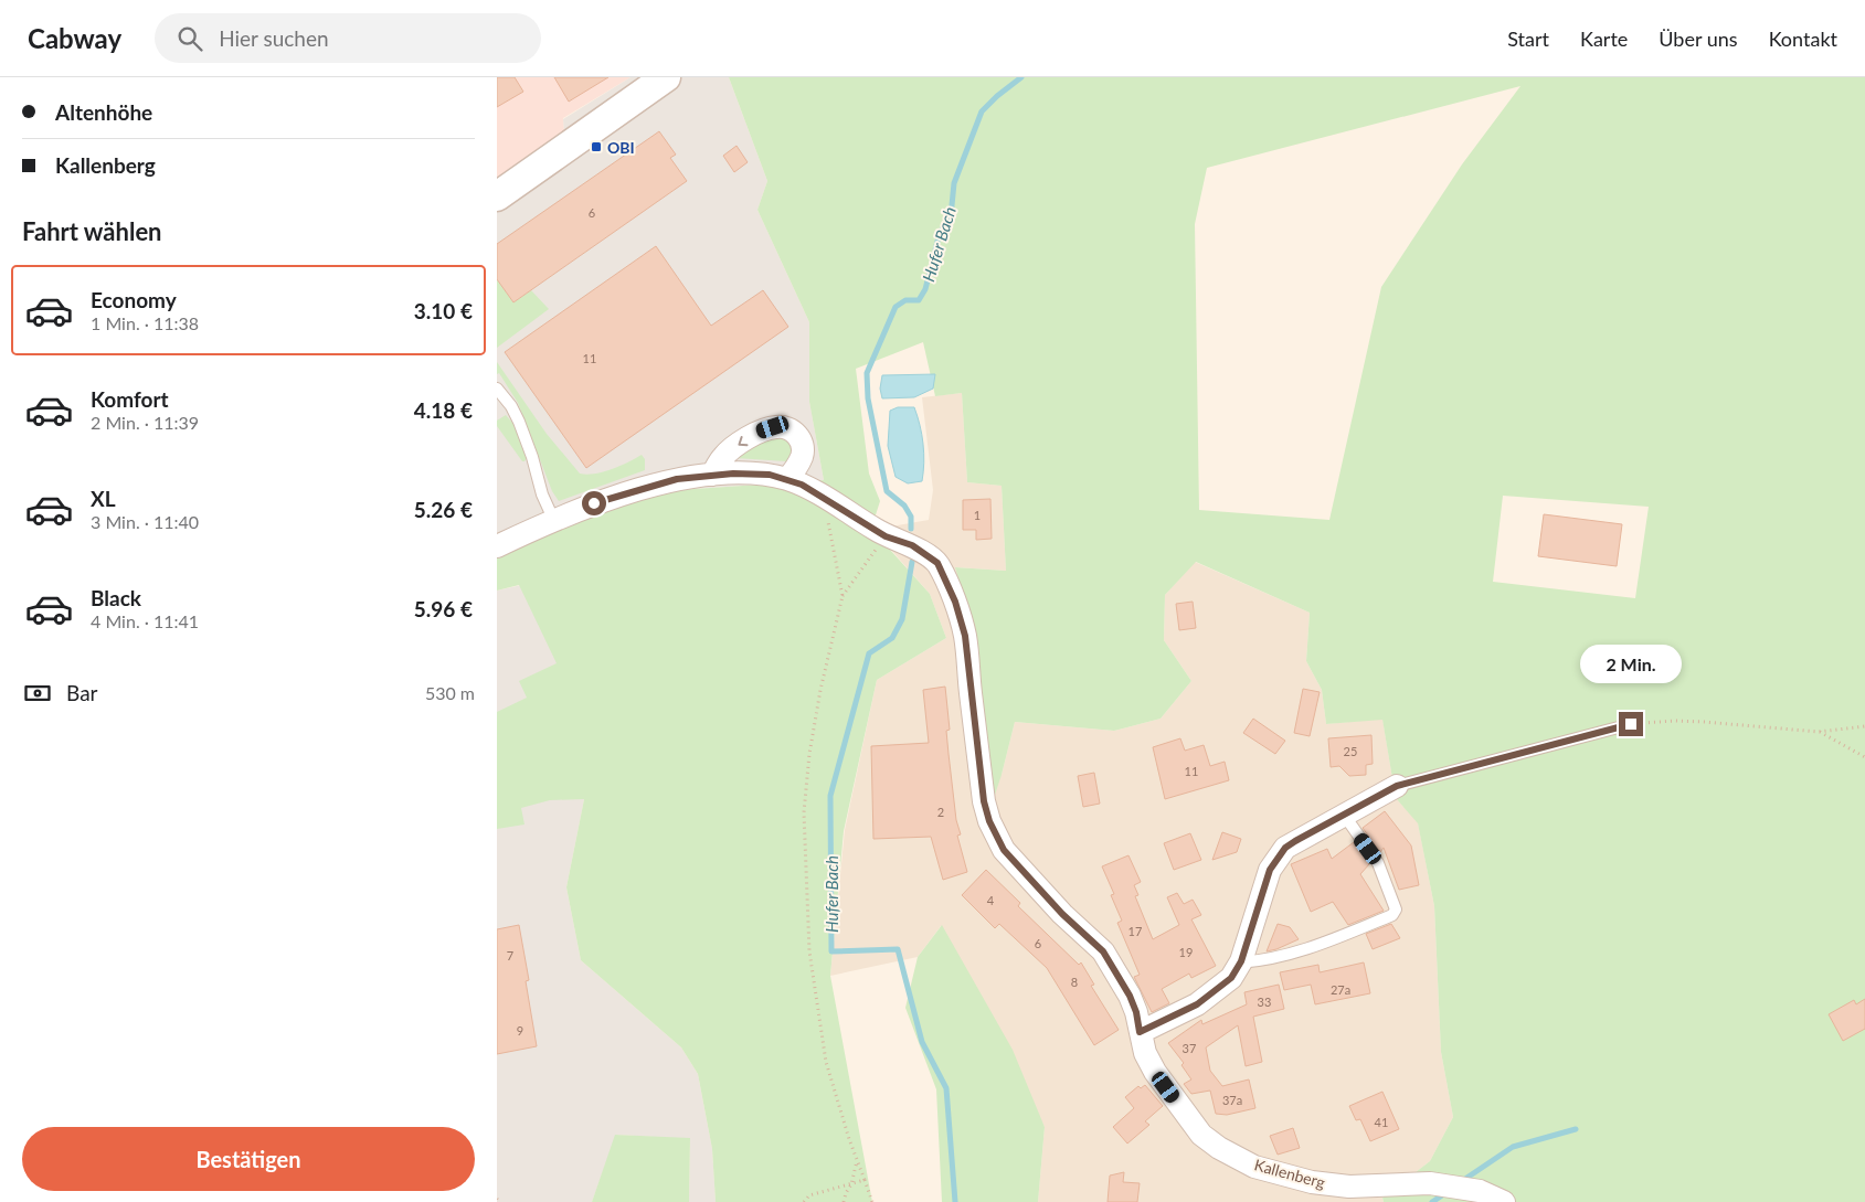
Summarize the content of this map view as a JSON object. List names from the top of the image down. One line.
{"streets":{"street":["Kallenberg"]},"water":["Hufer Bach"],"places":{"transit":["OBI"]},"house_numbers":["6","11","1","25","11","2","4","17","6","19","7","8","27a","33","9","37","37a","41"],"page":{"header":"Cabway","search":"Hier suchen","nav":["Start","Karte","Über uns","Kontakt"],"banner":["Altenhöhe","Kallenberg"],"heading":"Fahrt wählen","list":[{"name":"Economy","note":"1 Min. · 11:38","value":"3.10 €"},{"name":"Komfort","note":"2 Min. · 11:39","value":"4.18 €"},{"name":"XL","note":"3 Min. · 11:40","value":"5.26 €"},{"name":"Black","note":"4 Min. · 11:41","value":"5.96 €"}],"bubble":"2 Min.","pay":["Bar","530 m"],"buttons":"Bestätigen"}}
